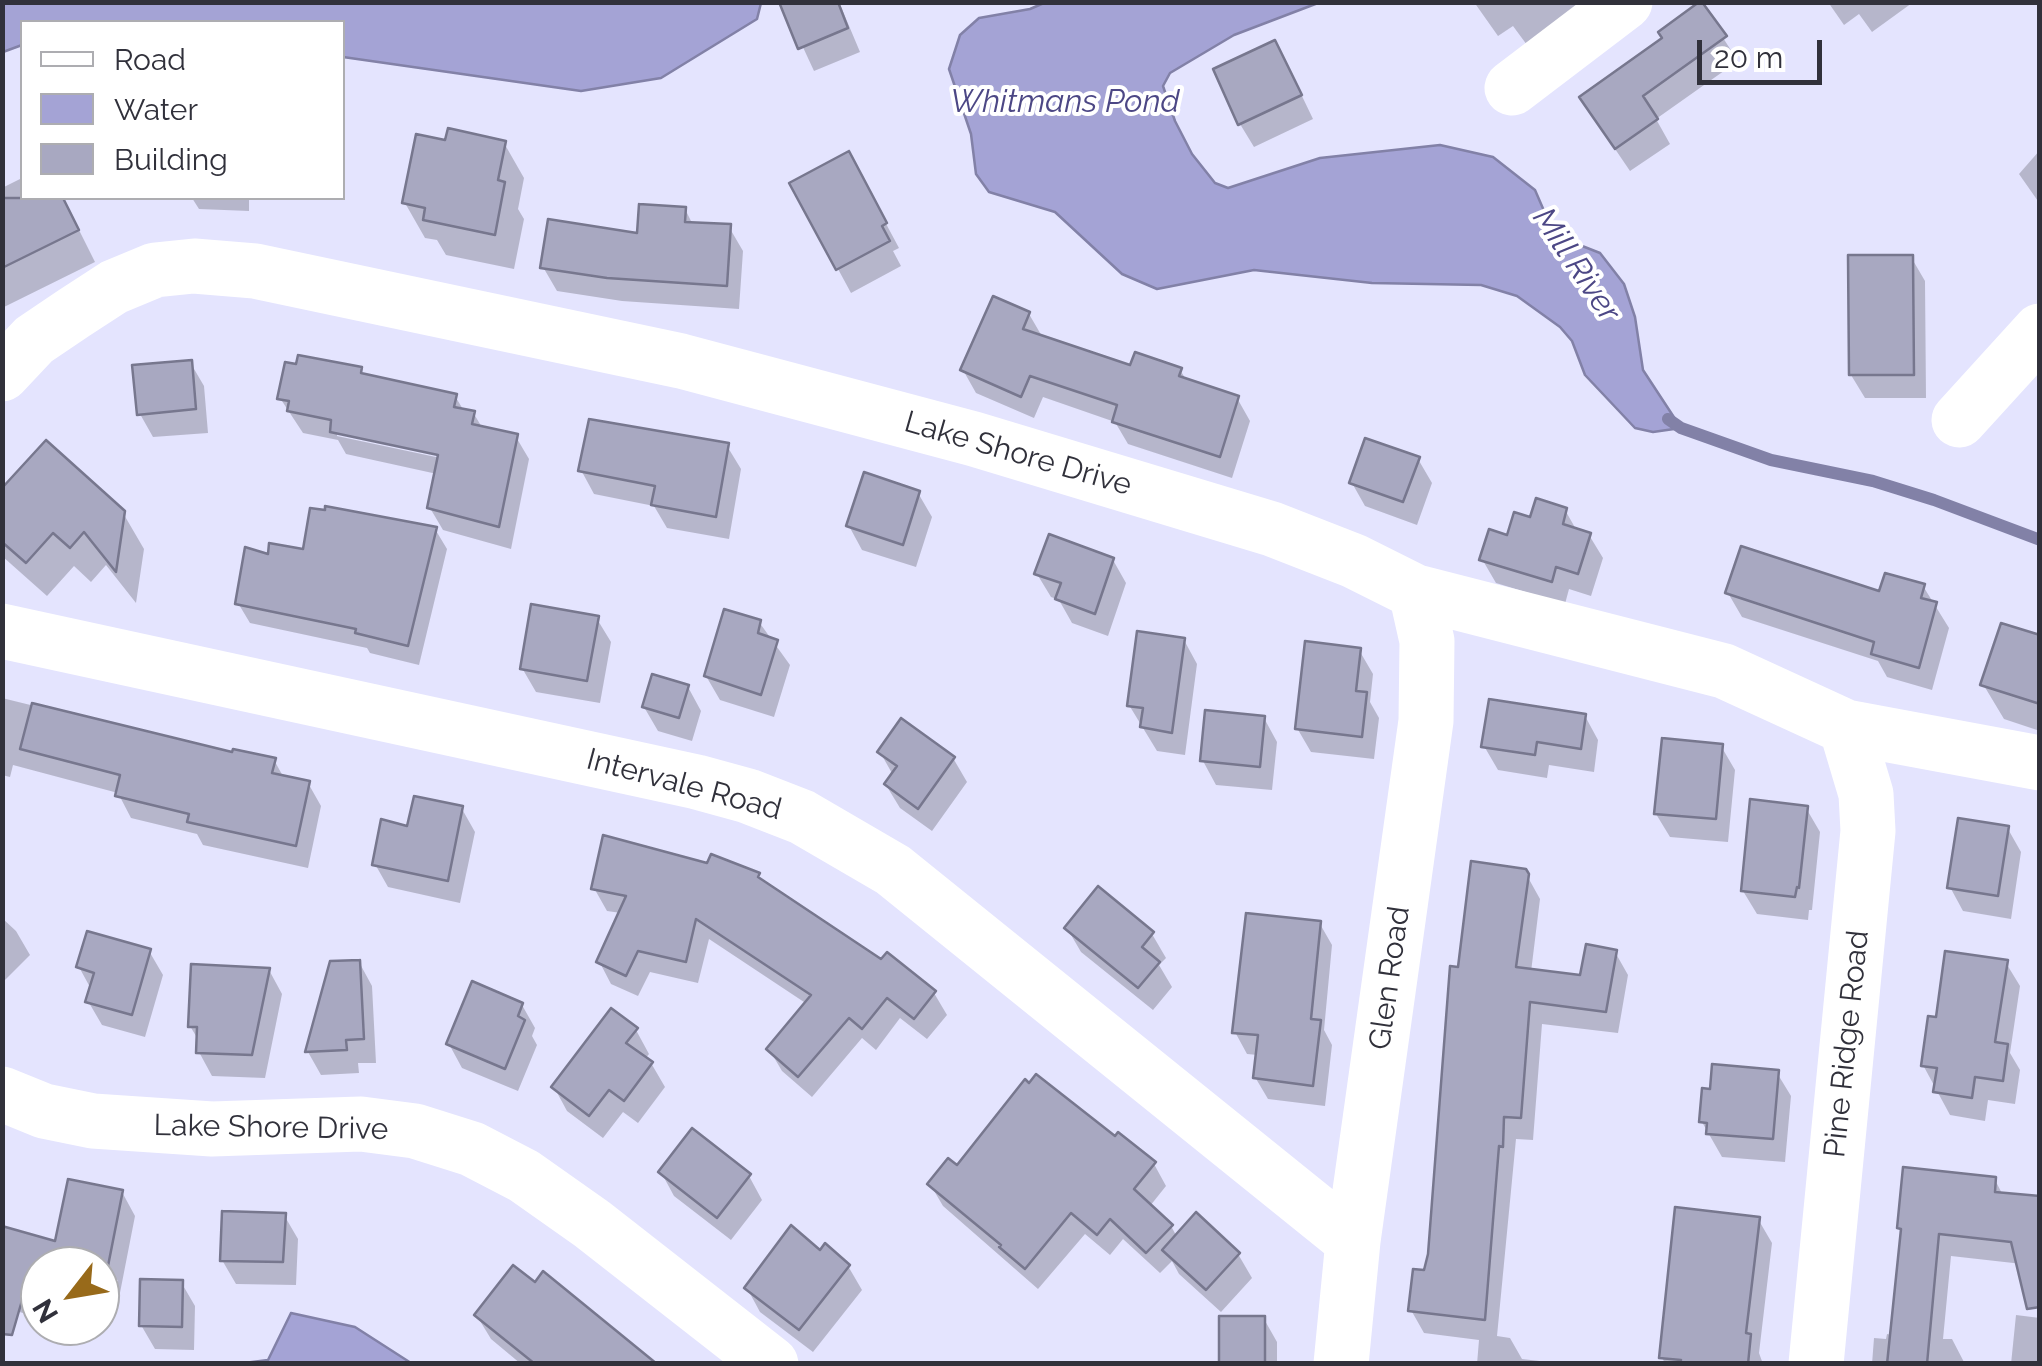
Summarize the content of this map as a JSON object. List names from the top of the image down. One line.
{"streets":{"street":["Lake Shore Drive","Intervale Road","Glen Road","Pine Ridge Road"]},"crossings":[["Lake Shore Drive","Glen Road"],["Lake Shore Drive","Pine Ridge Road"],["Intervale Road","Glen Road"]],"water":["Whitmans Pond","Mill River"],"legend":["Road","Water","Building"],"scale_bar":"20 m","north":"bottom left"}
